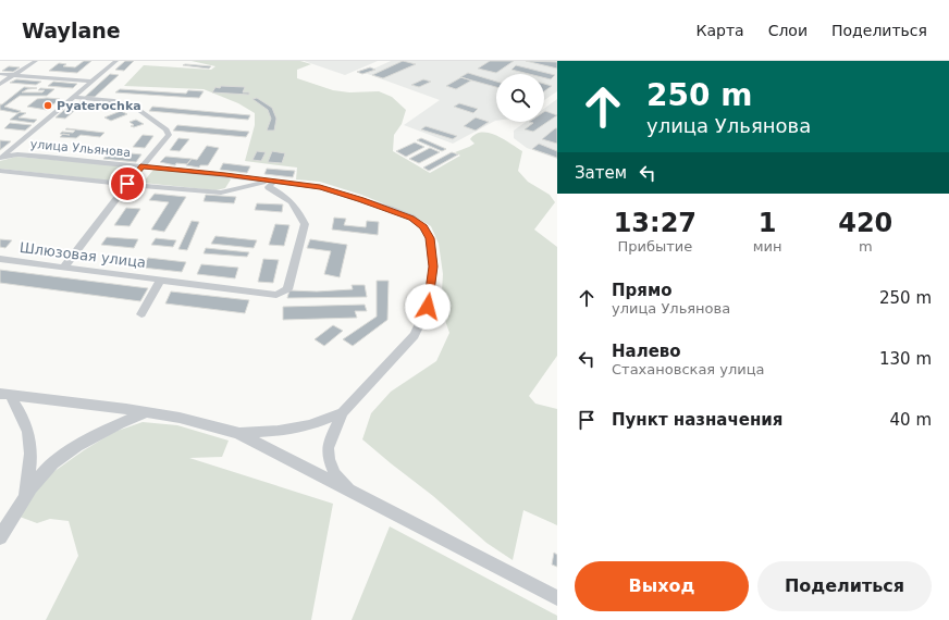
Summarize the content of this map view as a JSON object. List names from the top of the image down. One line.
{"streets":{"street":["улица Ульянова","Шлюзовая улица"]},"crossings":[["улица Ульянова","Шлюзовая улица"]],"places":["Pyaterochka"],"page":{"header":"Waylane","nav":["Карта","Слои","Поделиться"],"turn":["250 m","улица Ульянова"],"then":"Затем","eta":["13:27","Прибытие","1","мин","420","m"],"list":[{"name":"Прямо","note":"улица Ульянова","value":"250 m"},{"name":"Налево","note":"Стахановская улица","value":"130 m"},{"name":"Пункт назначения","value":"40 m"}],"buttons":["Выход","Поделиться"]}}
